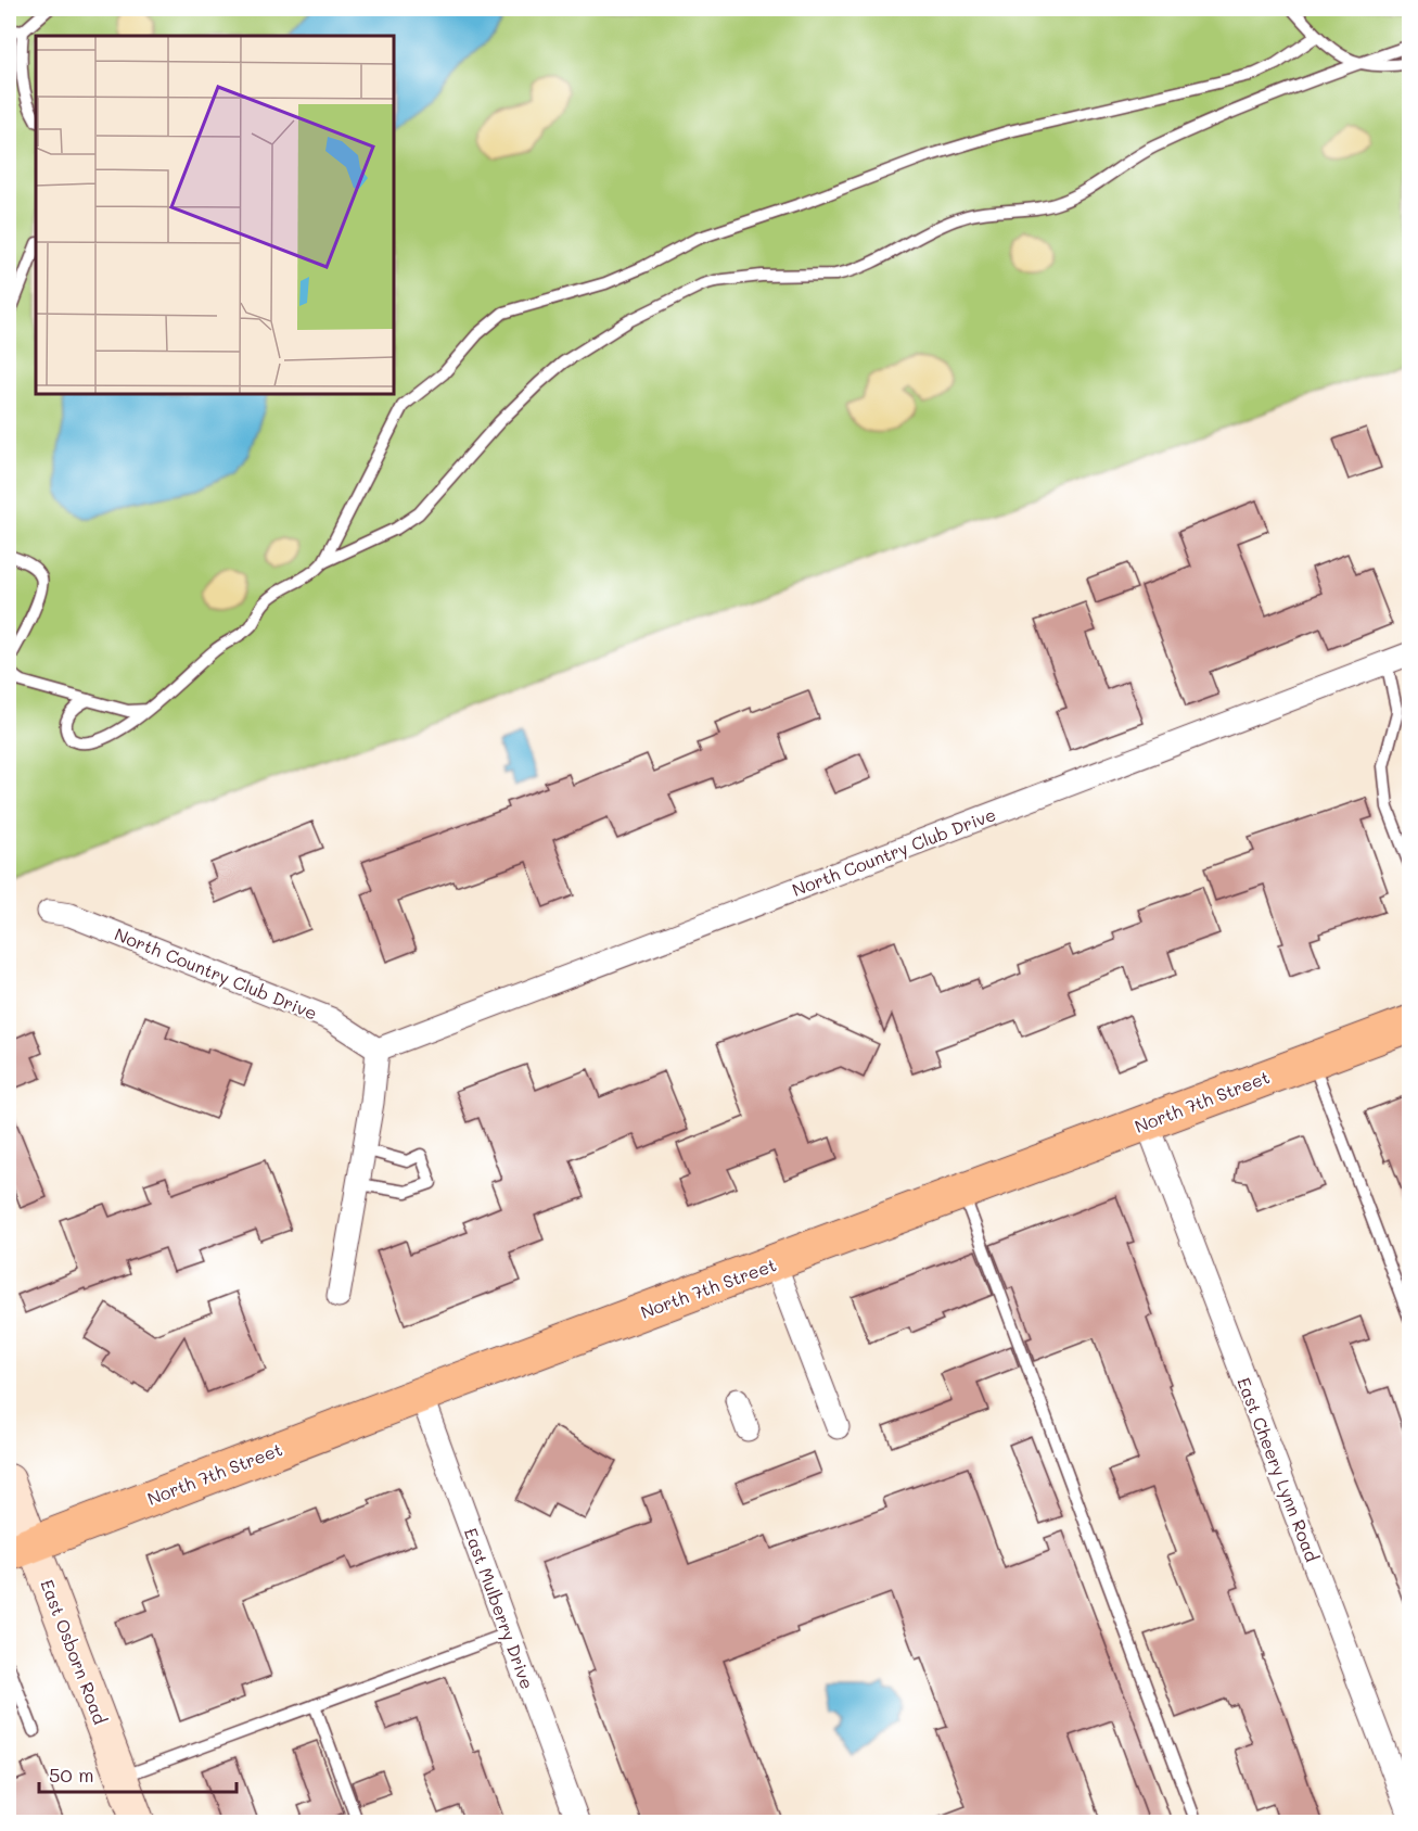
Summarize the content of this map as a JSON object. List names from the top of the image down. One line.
{"streets":{"main road":["North 7th Street","East Osborn Road"],"street":["North Country Club Drive","East Cheery Lynn Road","East Mulberry Drive"]},"crossings":[["North 7th Street","East Cheery Lynn Road"],["North 7th Street","East Mulberry Drive"],["North 7th Street","East Osborn Road"]],"scale_bar":"50 m"}
